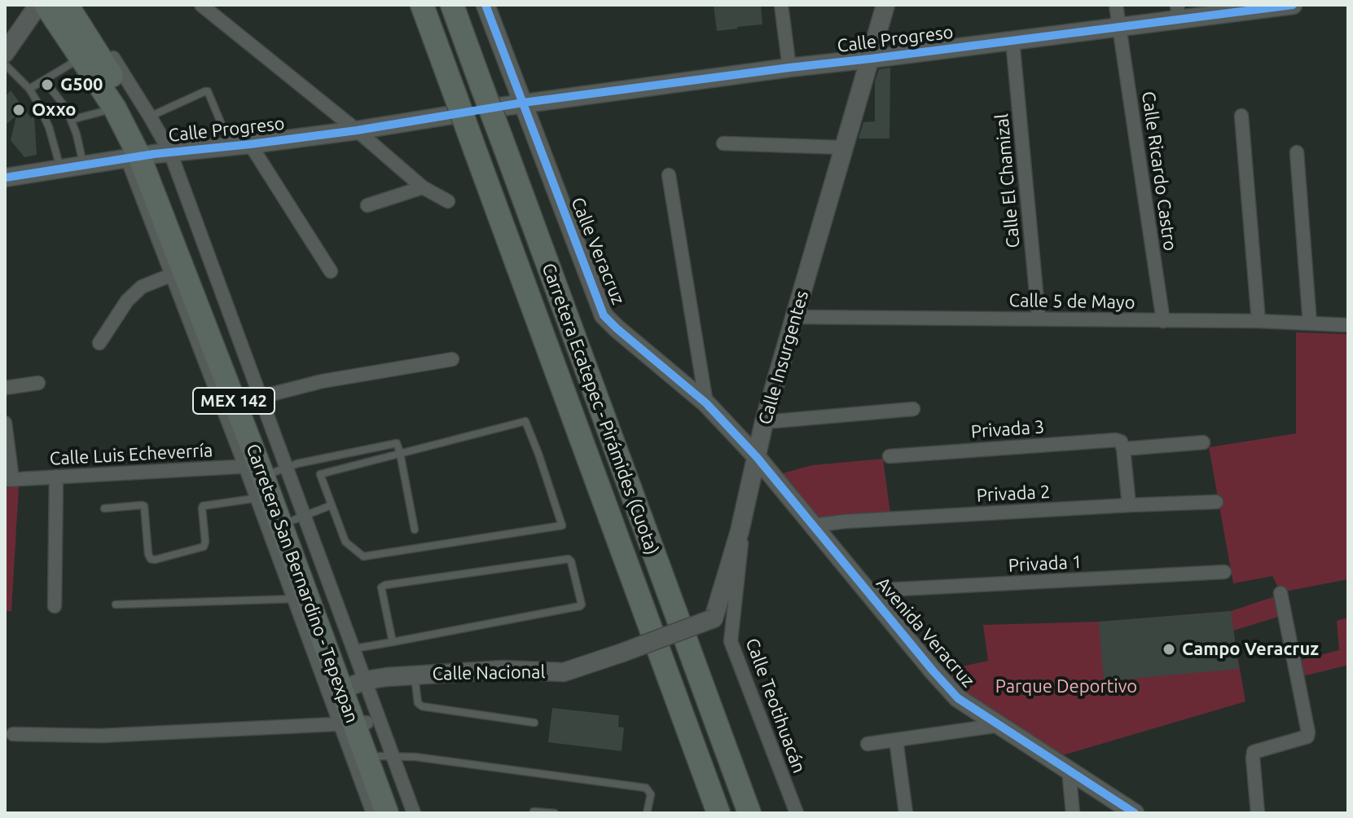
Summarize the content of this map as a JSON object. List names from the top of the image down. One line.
{"streets":{"highway":["MEX 142","Carretera Ecatepec - Pirámides (Cuota)","Carretera San Bernardino - Tepexpan"],"street":["Calle Progreso","Calle Ricardo Castro","Calle El Chamizal","Calle Veracruz","Calle 5 de Mayo","Calle Insurgentes","Privada 3","Calle Luis Echeverría","Privada 2","Privada 1","Avenida Veracruz","Calle Nacional","Calle Teotihuacán"]},"crossings":[["Calle Progreso","Calle Ricardo Castro"],["Calle Progreso","Calle El Chamizal"],["Calle Progreso","Calle Veracruz"],["Calle Progreso","Calle Insurgentes"],["Calle Progreso","Carretera San Bernardino - Tepexpan"],["Calle Ricardo Castro","Calle 5 de Mayo"],["Calle El Chamizal","Calle 5 de Mayo"],["Calle Veracruz","Calle Insurgentes"],["Calle Veracruz","Avenida Veracruz"],["Calle 5 de Mayo","Calle Insurgentes"],["Calle Insurgentes","Avenida Veracruz"],["Calle Insurgentes","Calle Nacional"],["Calle Insurgentes","Calle Teotihuacán"],["Calle Luis Echeverría","Carretera San Bernardino - Tepexpan"],["Privada 2","Avenida Veracruz"],["Privada 1","Avenida Veracruz"],["Carretera San Bernardino - Tepexpan","Calle Nacional"]],"parks":["Parque Deportivo"],"places":["G500","Oxxo","Campo Veracruz"]}
